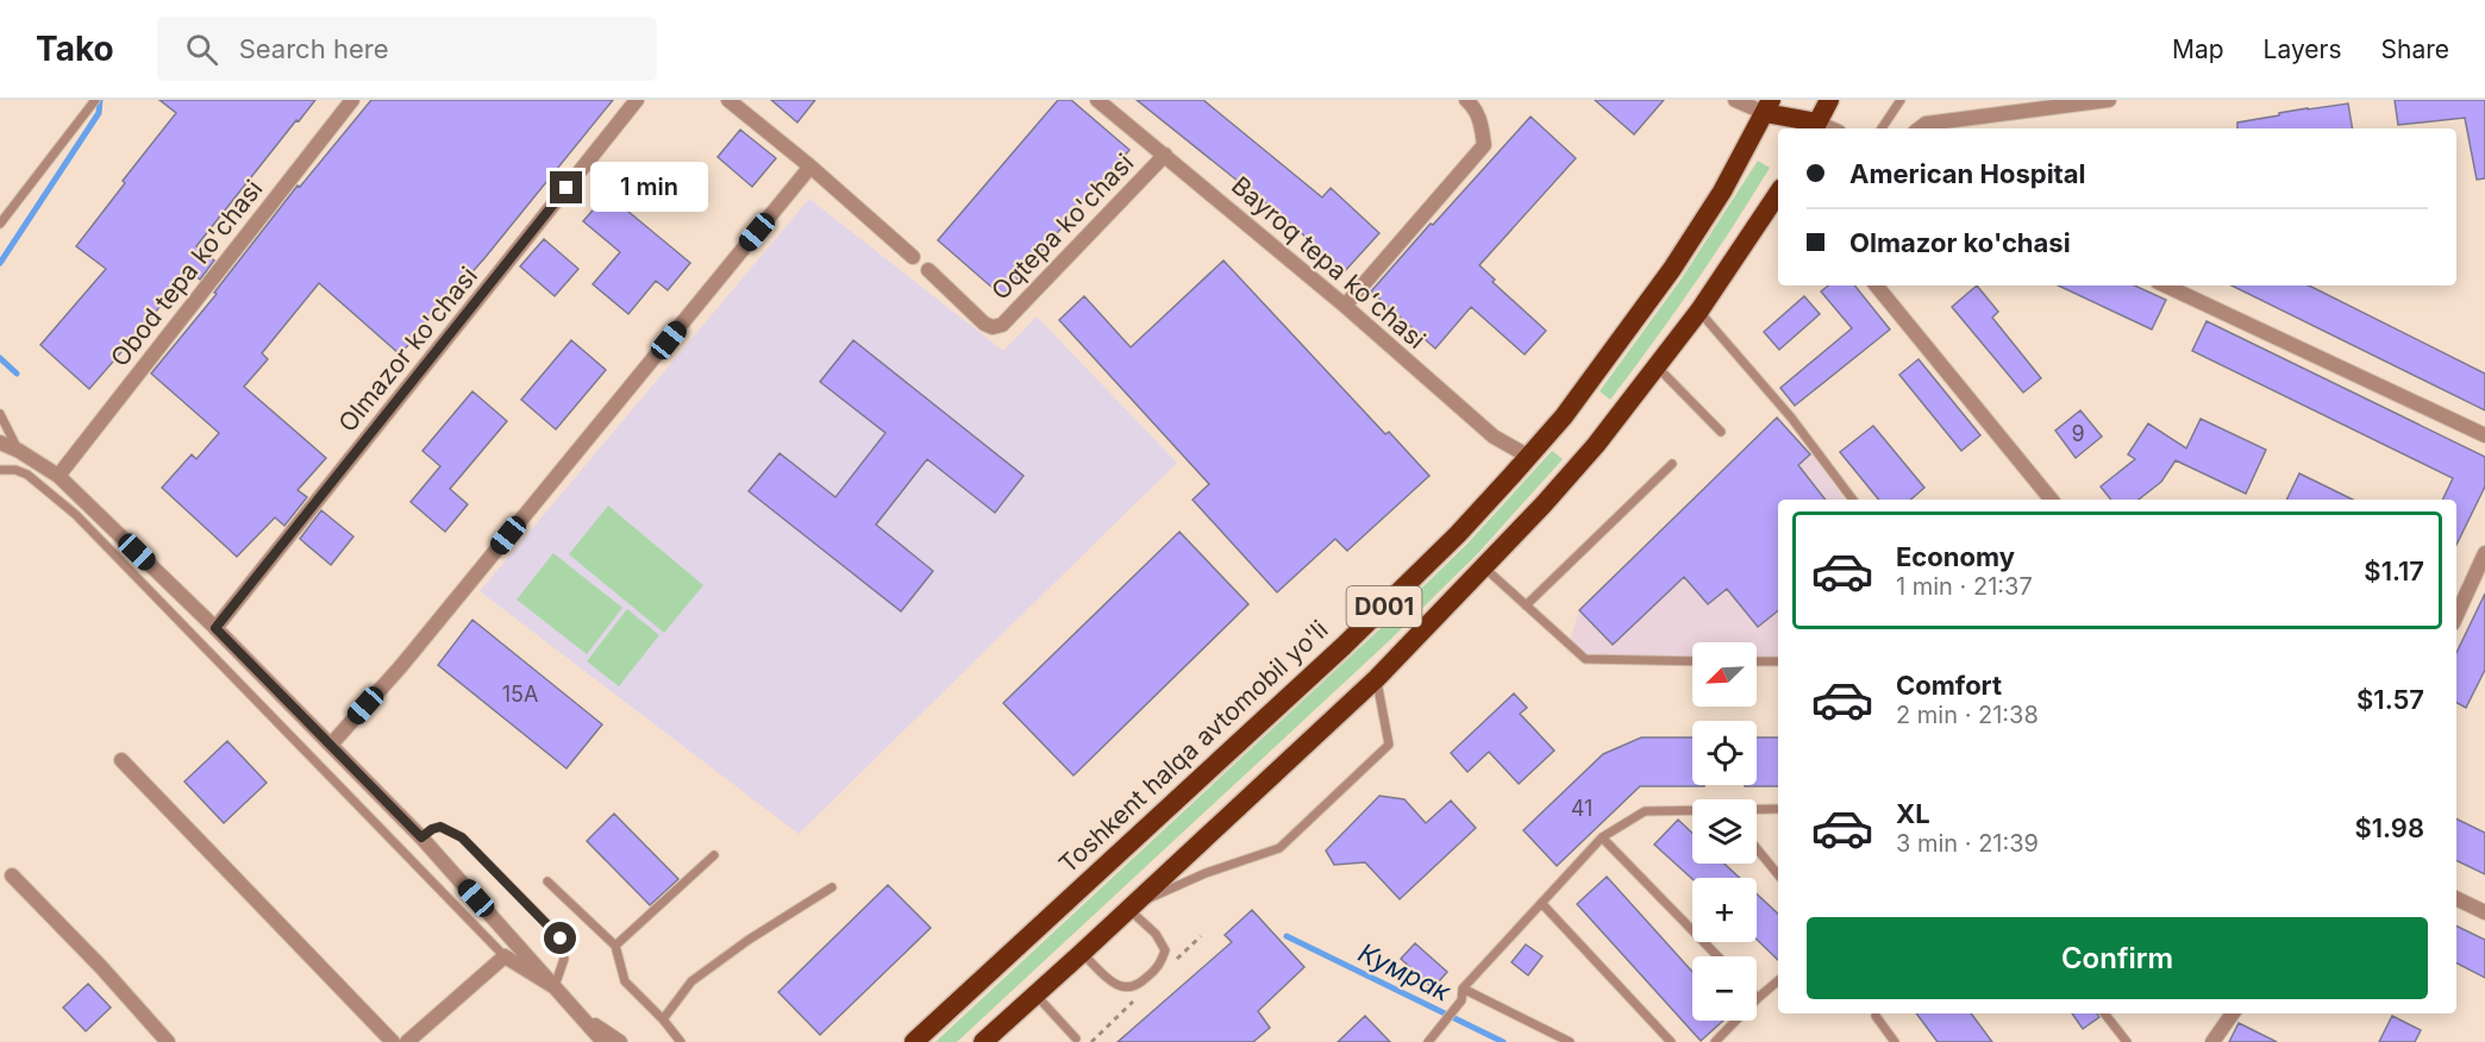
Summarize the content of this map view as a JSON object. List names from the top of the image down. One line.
{"streets":{"highway":["D001","Toshkent halqa avtomobil yo'li"],"street":["Oqtepa ko'chasi","Bayroq tepa koʻchasi","Obod tepa ko'chasi","Olmazor ko'chasi"]},"crossings":[["Oqtepa ko'chasi","Bayroq tepa koʻchasi"],["Bayroq tepa koʻchasi","Toshkent halqa avtomobil yo'li"]],"water":["Кумрак"],"house_numbers":["9","15A","41"],"north":"bottom left","page":{"header":"Tako","search":"Search here","nav":["Map","Layers","Share"],"banner":["American Hospital","Olmazor ko'chasi"],"bubble":"1 min","list":[{"name":"Economy","note":"1 min · 21:37","value":"$1.17"},{"name":"Comfort","note":"2 min · 21:38","value":"$1.57"},{"name":"XL","note":"3 min · 21:39","value":"$1.98"}],"map_buttons":["+","−"],"buttons":"Confirm"}}
